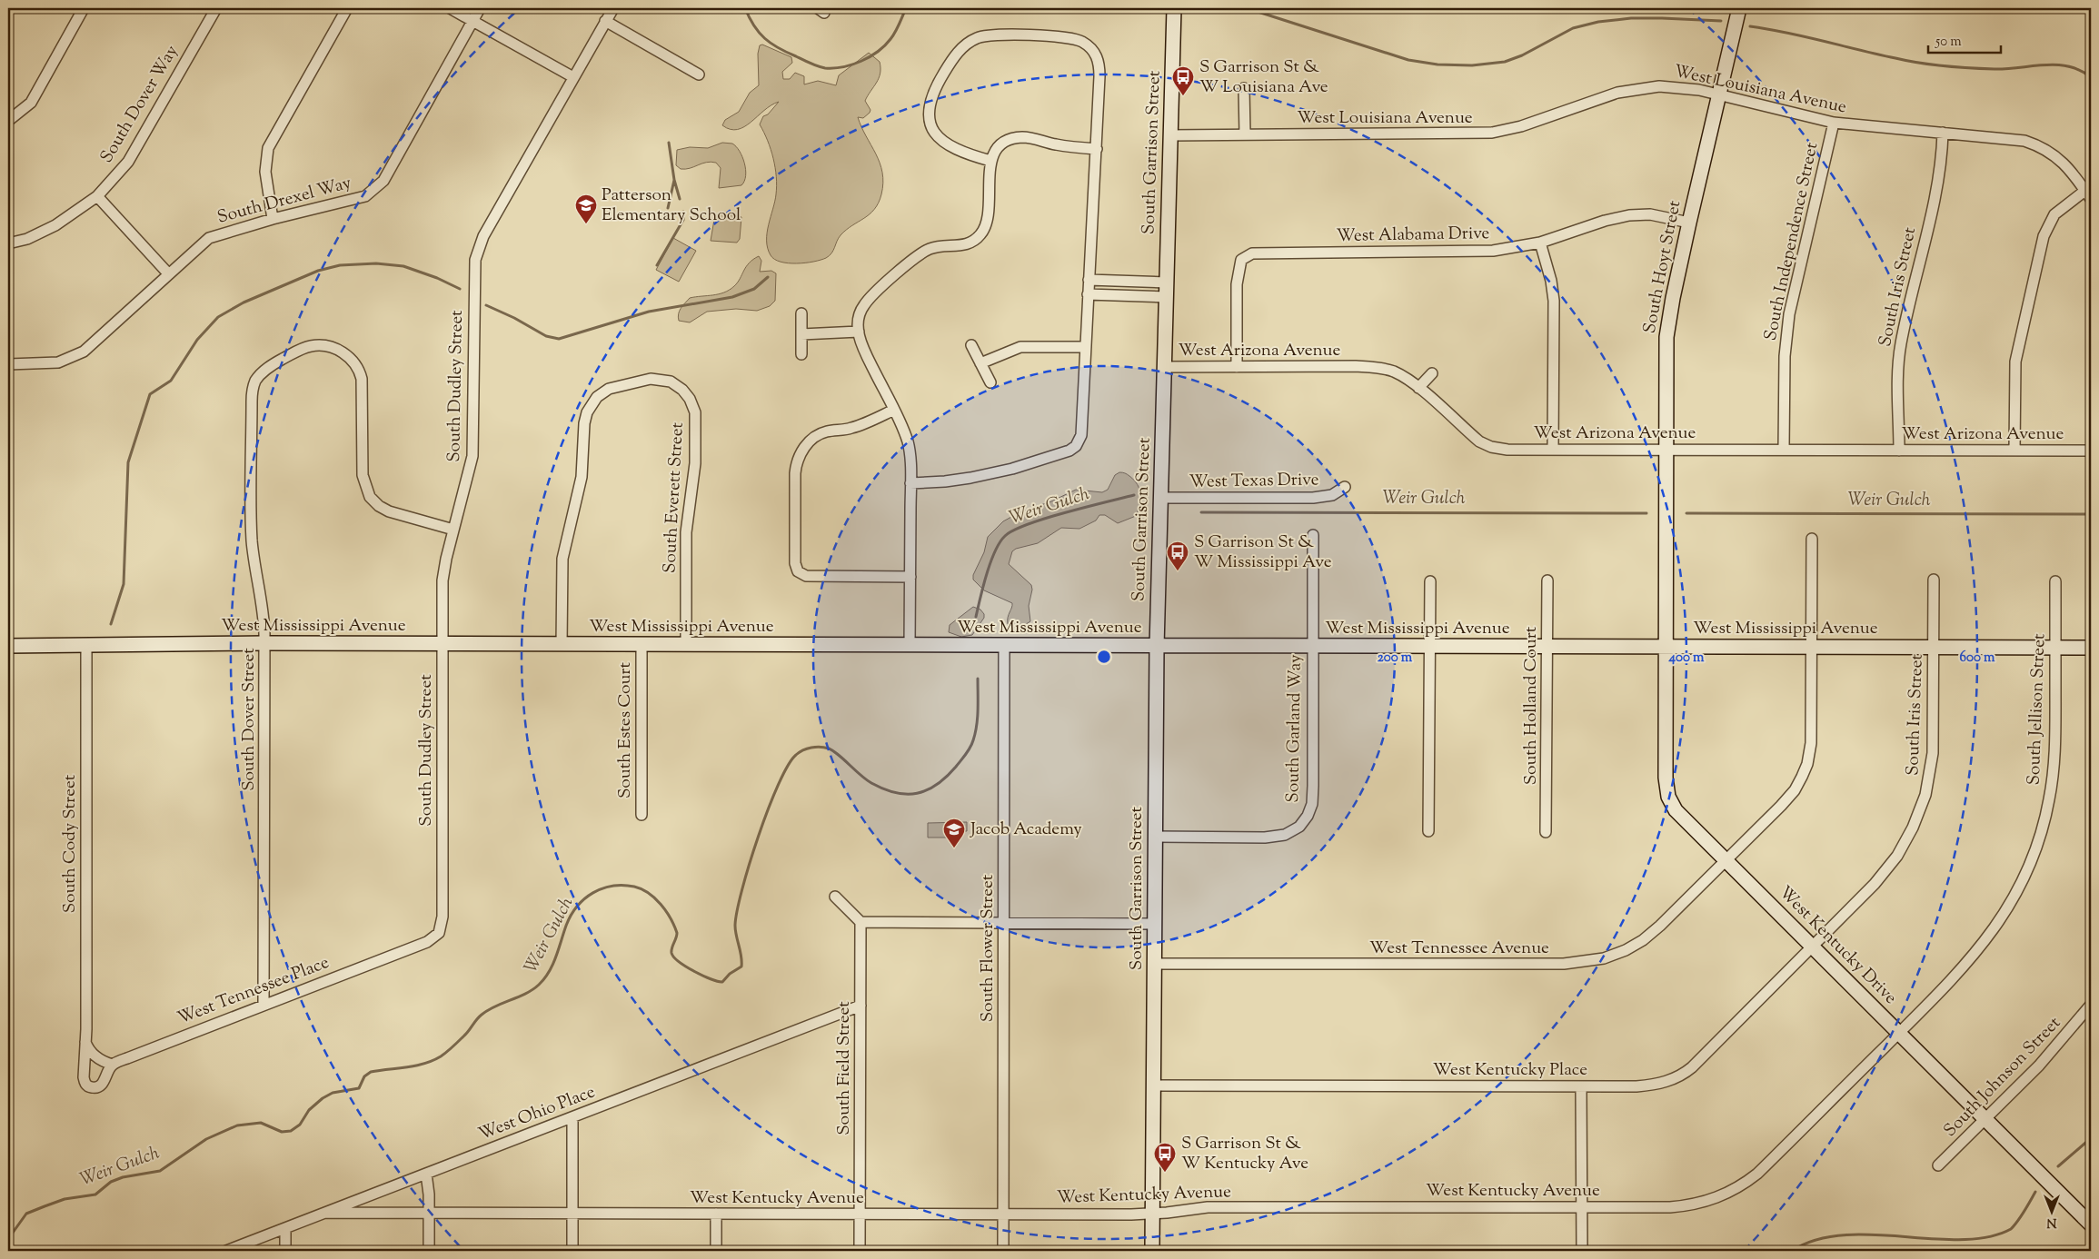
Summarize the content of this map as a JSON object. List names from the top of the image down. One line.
{"streets":{"main road":["South Garrison Street","South Hoyt Street","West Mississippi Avenue","West Kentucky Drive"],"street":["West Louisiana Avenue","South Dover Way","South Drexel Way","West Alabama Drive","South Independence Street","South Iris Street","West Arizona Avenue","South Dudley Street","West Texas Drive","South Everett Street","South Holland Court","South Jellison Street","South Dover Street","South Garland Way","South Estes Court","South Cody Street","South Flower Street","West Tennessee Avenue","West Tennessee Place","South Field Street","West Kentucky Place","South Johnson Street","West Ohio Place","West Kentucky Avenue"]},"crossings":[["West Louisiana Avenue","South Garrison Street"],["West Louisiana Avenue","South Independence Street"],["West Louisiana Avenue","South Hoyt Street"],["West Louisiana Avenue","South Iris Street"],["South Garrison Street","West Arizona Avenue"],["South Garrison Street","West Texas Drive"],["South Garrison Street","West Mississippi Avenue"],["South Garrison Street","South Garland Way"],["South Garrison Street","West Tennessee Avenue"],["South Garrison Street","West Kentucky Place"],["South Garrison Street","West Kentucky Avenue"],["West Alabama Drive","South Hoyt Street"],["West Alabama Drive","West Arizona Avenue"],["South Independence Street","West Arizona Avenue"],["South Hoyt Street","West Arizona Avenue"],["South Hoyt Street","West Mississippi Avenue"],["South Hoyt Street","West Kentucky Drive"],["South Iris Street","West Arizona Avenue"],["South Iris Street","West Mississippi Avenue"],["South Iris Street","West Kentucky Drive"],["South Iris Street","West Kentucky Place"],["South Dudley Street","West Mississippi Avenue"],["South Dudley Street","South Dover Street"],["South Dudley Street","West Tennessee Place"],["South Everett Street","West Mississippi Avenue"],["West Mississippi Avenue","South Holland Court"],["West Mississippi Avenue","South Jellison Street"],["West Mississippi Avenue","South Dover Street"],["West Mississippi Avenue","South Garland Way"],["West Mississippi Avenue","South Estes Court"],["West Mississippi Avenue","South Cody Street"],["West Mississippi Avenue","West Kentucky Drive"],["West Mississippi Avenue","South Flower Street"],["West Mississippi Avenue","West Tennessee Avenue"],["South Jellison Street","West Kentucky Drive"],["South Jellison Street","West Kentucky Avenue"],["South Dover Street","West Tennessee Place"],["South Cody Street","West Tennessee Place"],["West Kentucky Drive","West Tennessee Avenue"],["West Kentucky Drive","West Kentucky Place"],["West Kentucky Drive","South Johnson Street"],["West Kentucky Drive","West Kentucky Avenue"],["South Flower Street","West Kentucky Avenue"],["South Field Street","West Ohio Place"],["South Field Street","West Kentucky Avenue"],["West Ohio Place","West Kentucky Avenue"]],"water":["Weir Gulch"],"places":{"bus stop":["S Garrison St & W Louisiana Ave","S Garrison St & W Mississippi Ave","S Garrison St & W Kentucky Ave"],"school or university":["Patterson Elementary School","Jacob Academy"]},"scale_bar":"50 m","north":"bottom","rings":["200 m","400 m","600 m"]}
